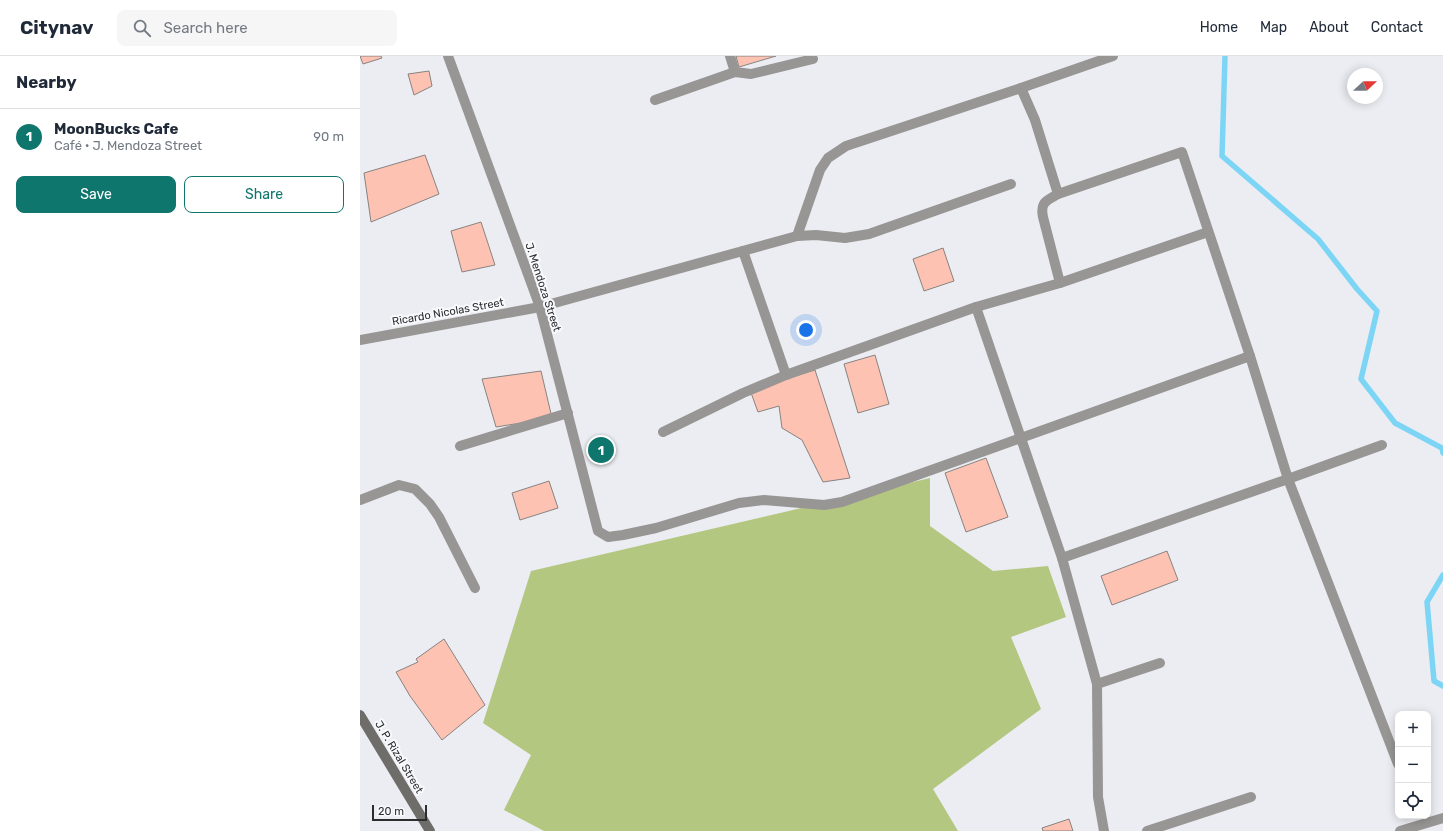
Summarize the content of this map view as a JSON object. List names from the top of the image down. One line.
{"streets":{"main road":["J. P. Rizal Street"],"street":["J. Mendoza Street","Ricardo Nicolas Street"]},"crossings":[["J. Mendoza Street","Ricardo Nicolas Street"]],"scale_bar":"20 m","north":"right","page":{"header":"Citynav","search":"Search here","nav":["Home","Map","About","Contact"],"heading":"Nearby","list":[{"mark":"1","name":"MoonBucks Cafe","note":"Café · J. Mendoza Street","value":"90 m"}],"buttons":["Save","Share"],"pins":"1","map_buttons":["+","−"],"scale":"20 m"}}
